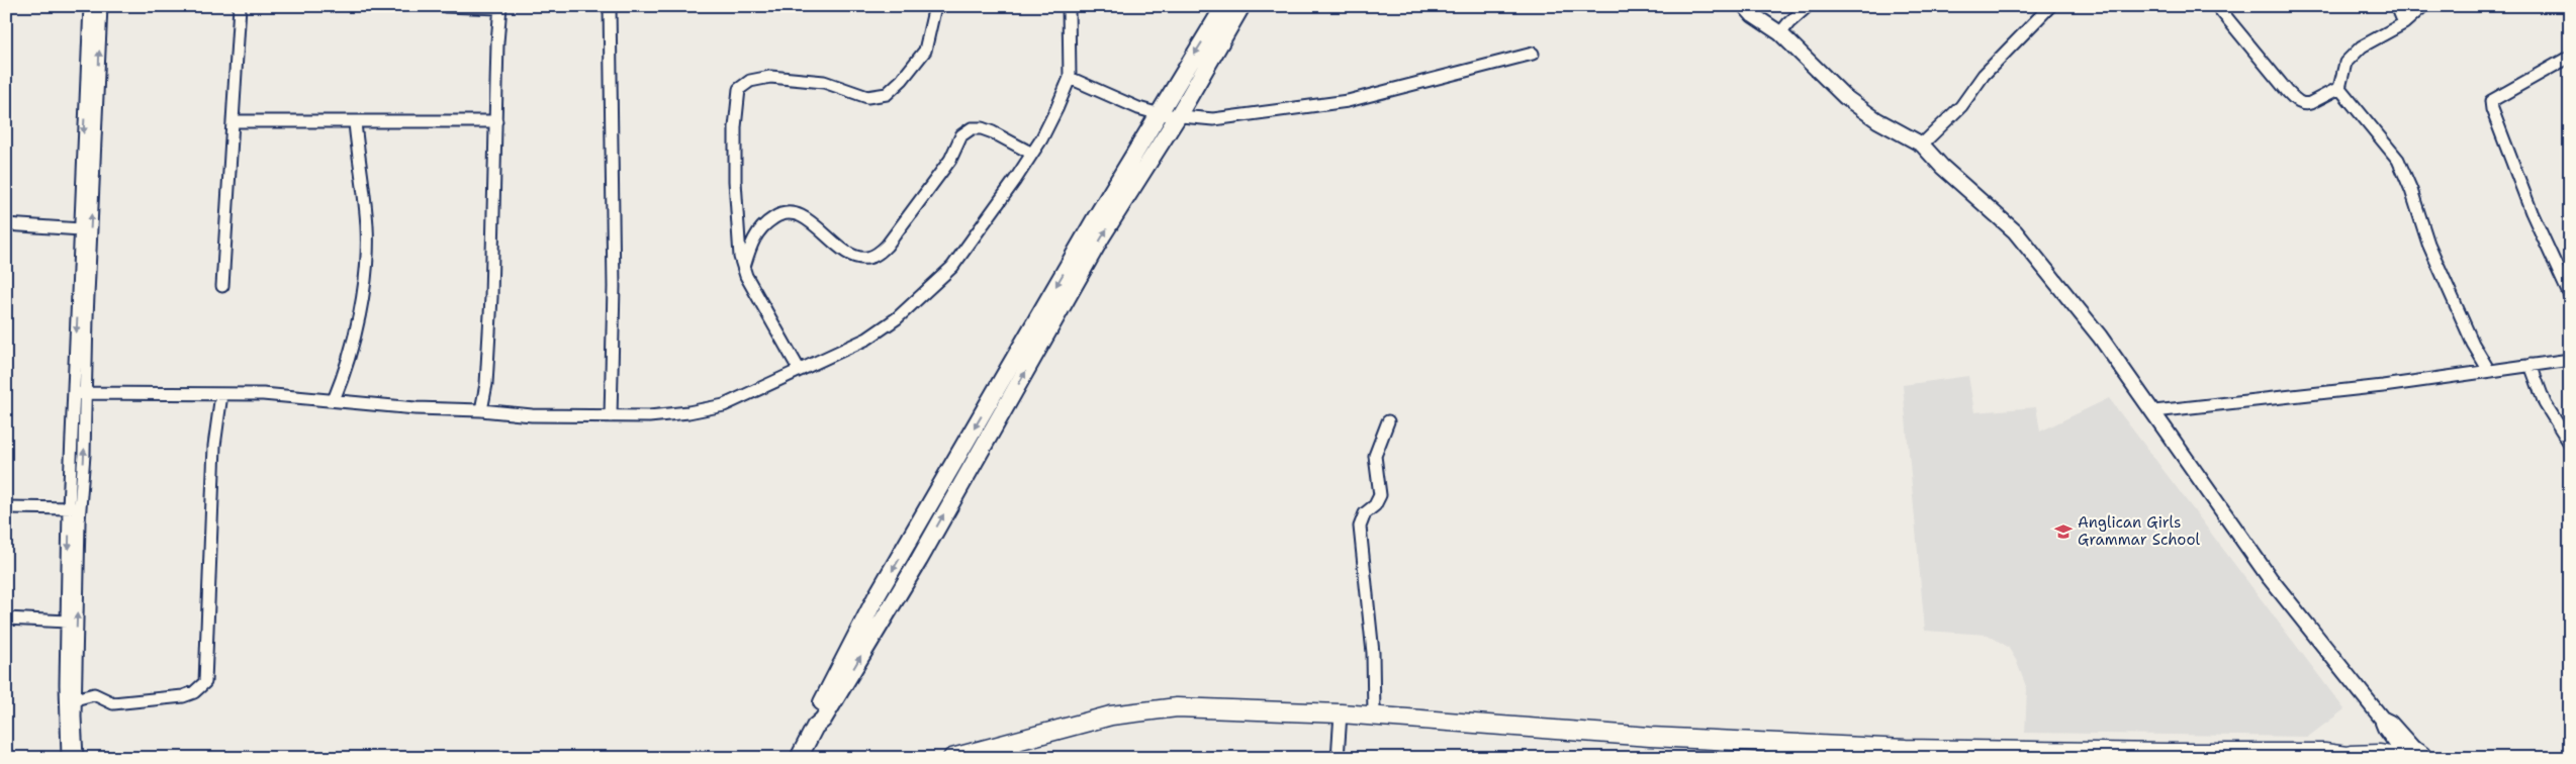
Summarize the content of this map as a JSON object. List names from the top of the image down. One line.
{"places":{"school or university":["Anglican Girls Grammar School"]}}
